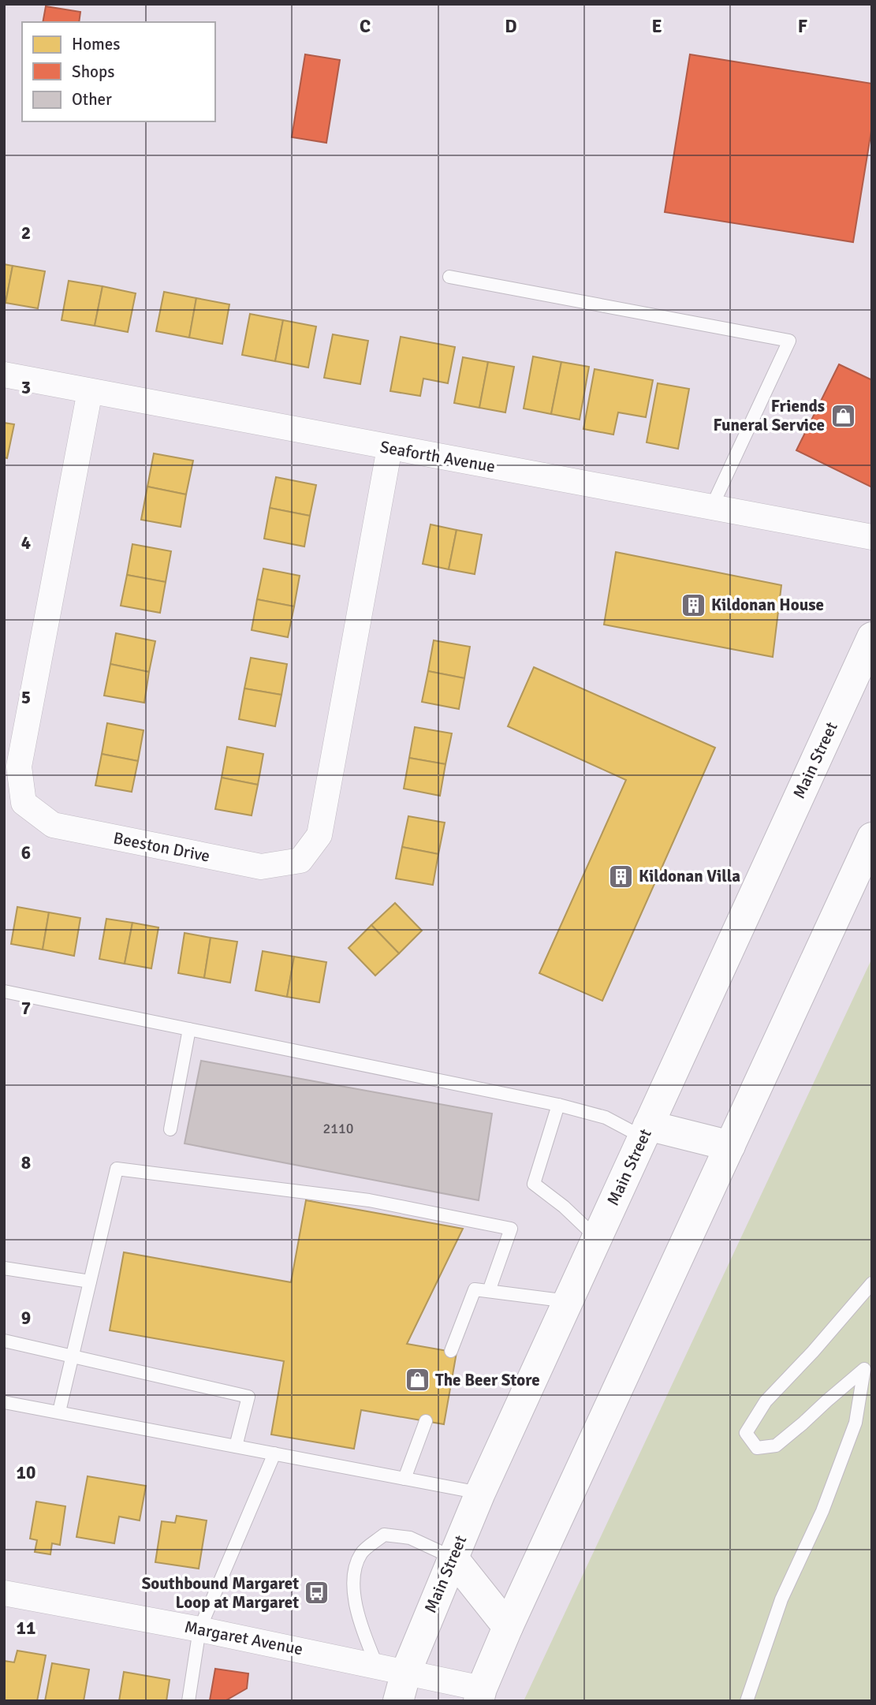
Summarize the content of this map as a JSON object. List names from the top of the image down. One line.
{"streets":{"main road":["Main Street"],"street":["Seaforth Avenue","Beeston Drive","Margaret Avenue"]},"crossings":[["Seaforth Avenue","Beeston Drive"],["Main Street","Margaret Avenue"]],"places":{"shop":["Friends Funeral Service","The Beer Store"],"building":["Kildonan House","Kildonan Villa"],"bus stop":["Southbound Margaret Loop at Margaret"]},"house_numbers":["2110"],"legend":["Homes","Shops","Other"],"grid":{"columns":["C","D","E","F"],"rows":["2","3","4","5","6","7","8","9","10","11"]}}
